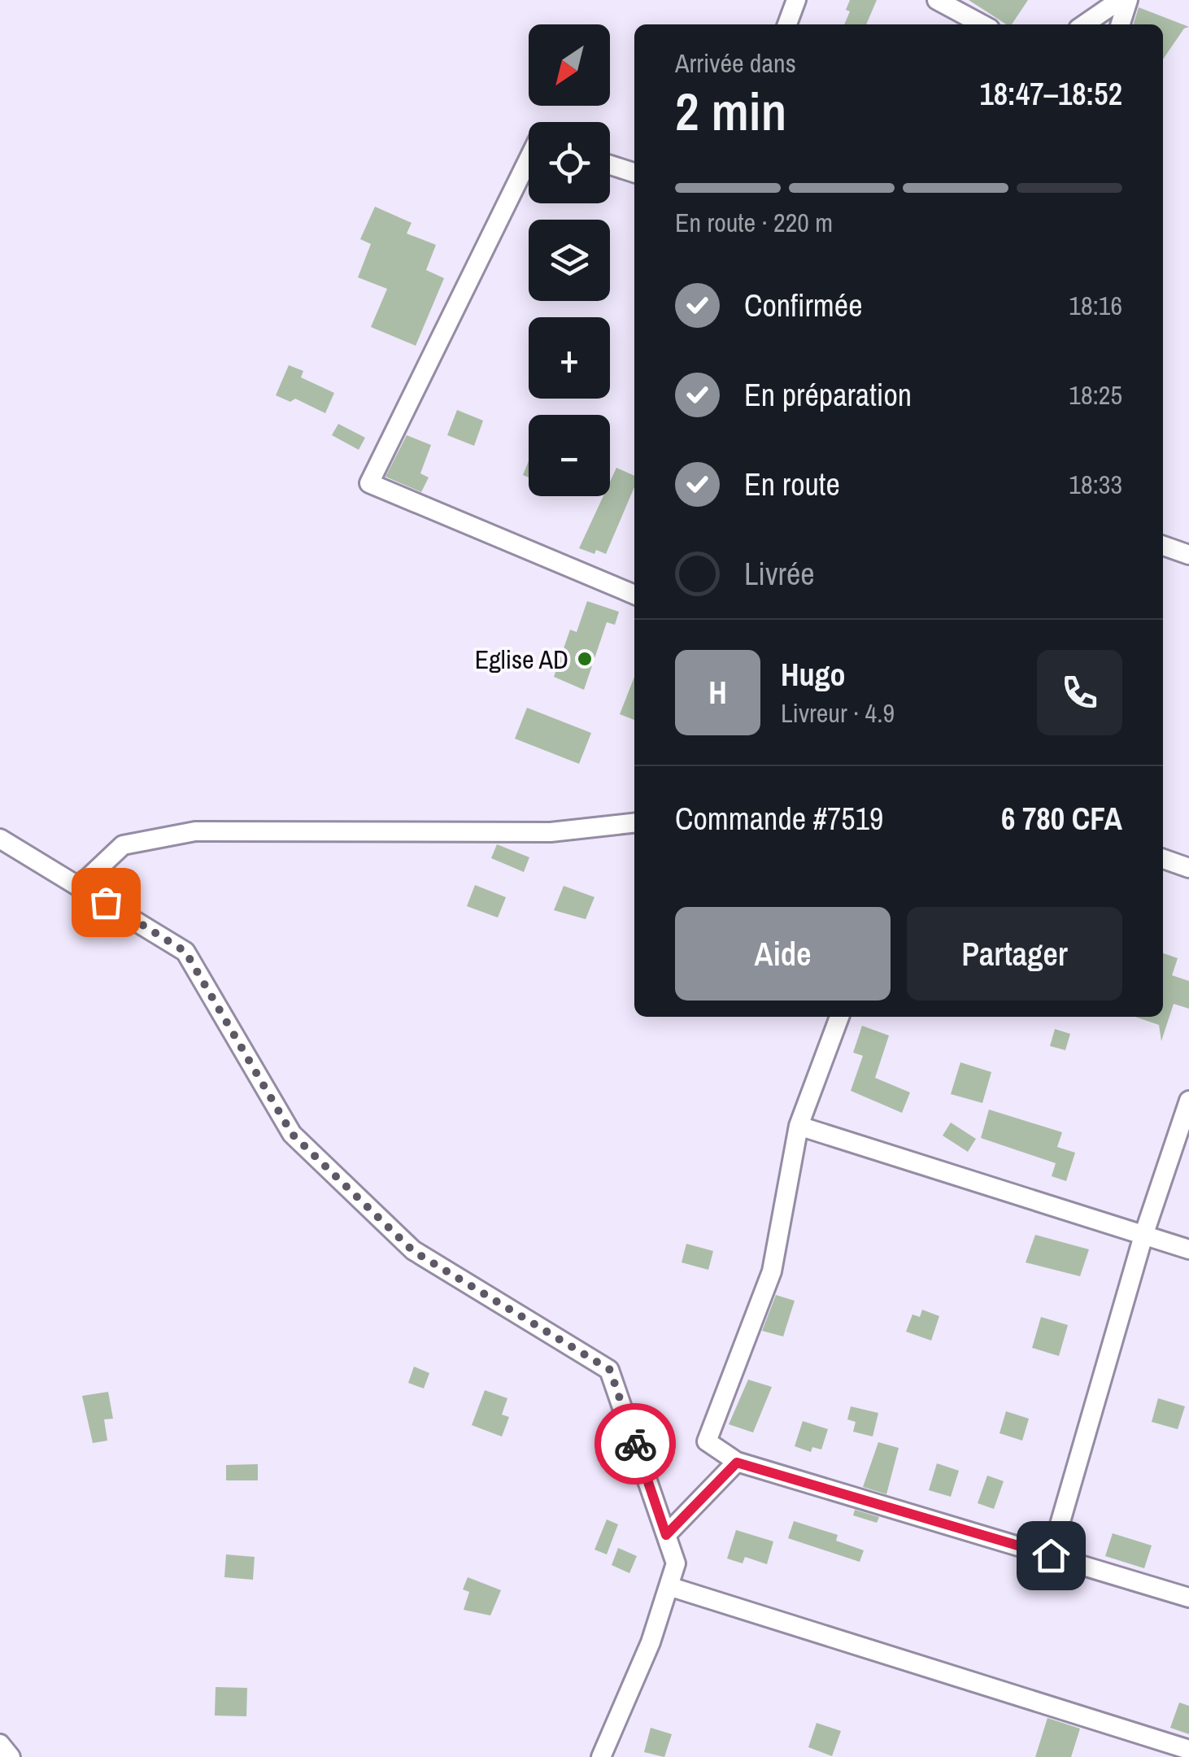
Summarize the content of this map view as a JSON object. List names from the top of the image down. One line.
{"places":["Eglise AD"],"north":"bottom left","page":{"map_buttons":["+","−"],"heading":["2 min","Arrivée dans","18:47–18:52"],"panel":["Hugo","Livreur · 4.9","Commande #7519","6 780 CFA"],"bar":"En route · 220 m","list":[["Confirmée","18:16"],["En préparation","18:25"],["En route","18:33"],"Livrée"],"round":"H","buttons":["Aide","Partager"]}}
